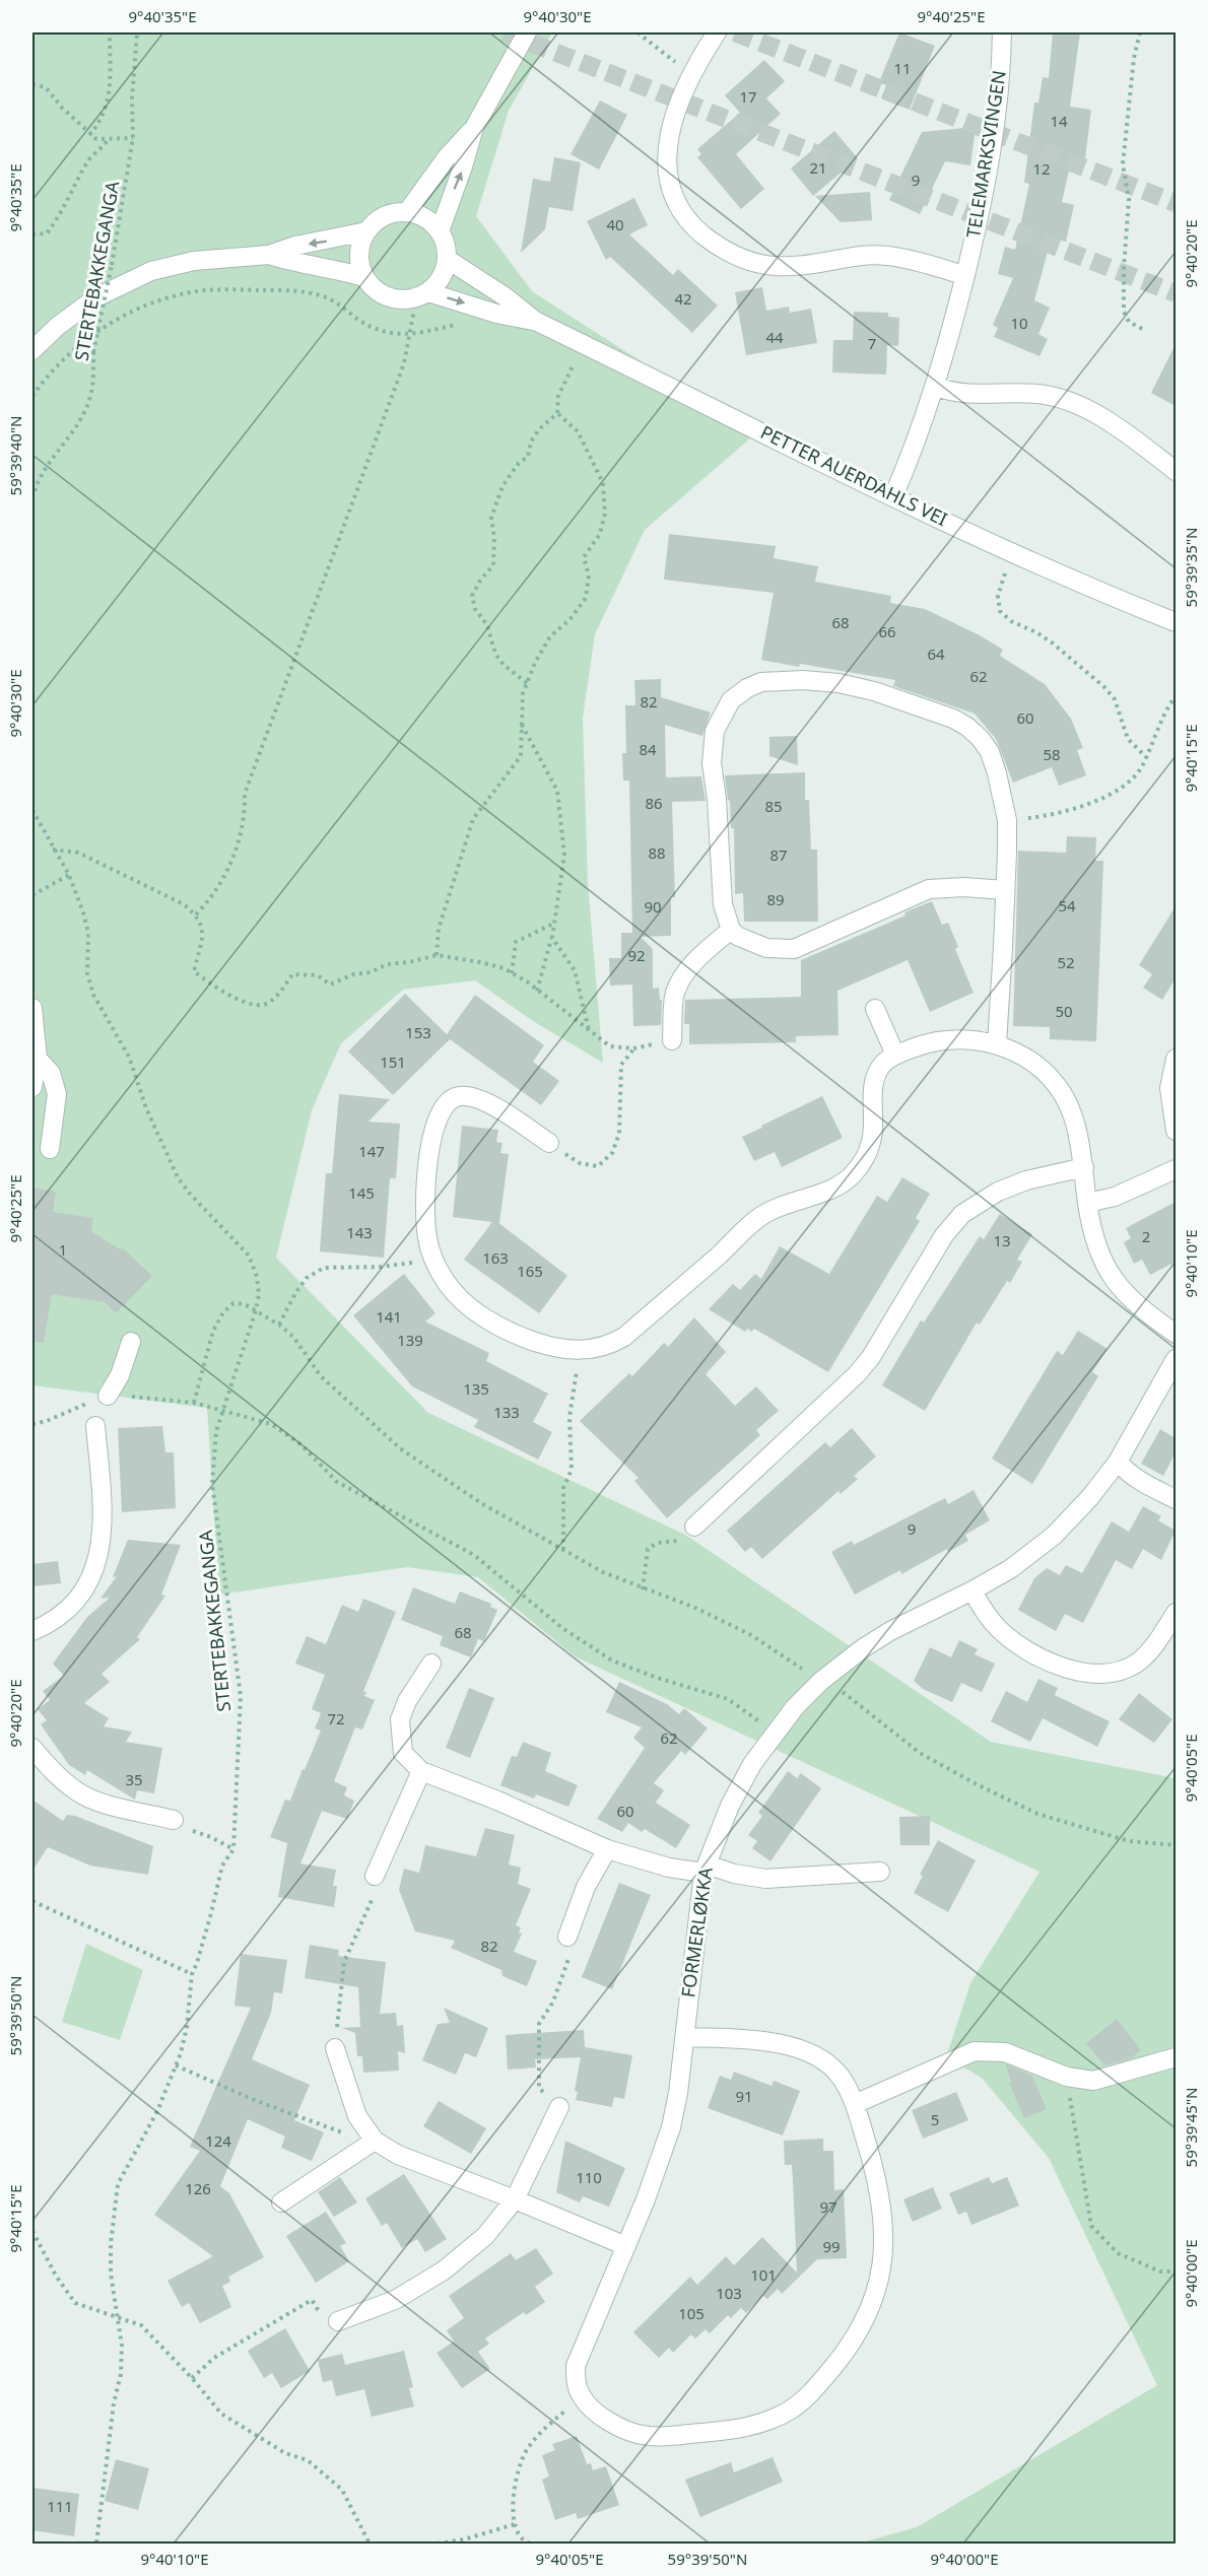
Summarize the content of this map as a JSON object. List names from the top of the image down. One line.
{"streets":{"street":["TELEMARKSVINGEN","PETTER AUERDAHLS VEI","FORMERLØKKA"],"path":["STERTEBAKKEGANGA"]},"crossings":[["TELEMARKSVINGEN","PETTER AUERDAHLS VEI"]],"house_numbers":["11","17","14","21","12","9","40","42","10","44","7","68","66","64","62","82","60","84","58","86","85","88","87","89","54","90","92","52","50","153","151","147","145","143","2","13","1","163","165","141","139","135","133","9","68","72","62","35","60","82","91","5","124","110","126","97","99","101","103","105","111"],"coordinates":["9°40'35\"E","9°40'30\"E","9°40'25\"E","9°40'20\"E","59°39'40\"N","59°39'35\"N","9°40'15\"E","9°40'10\"E","9°40'05\"E","59°39'50\"N","59°39'45\"N","9°40'00\"E"]}
